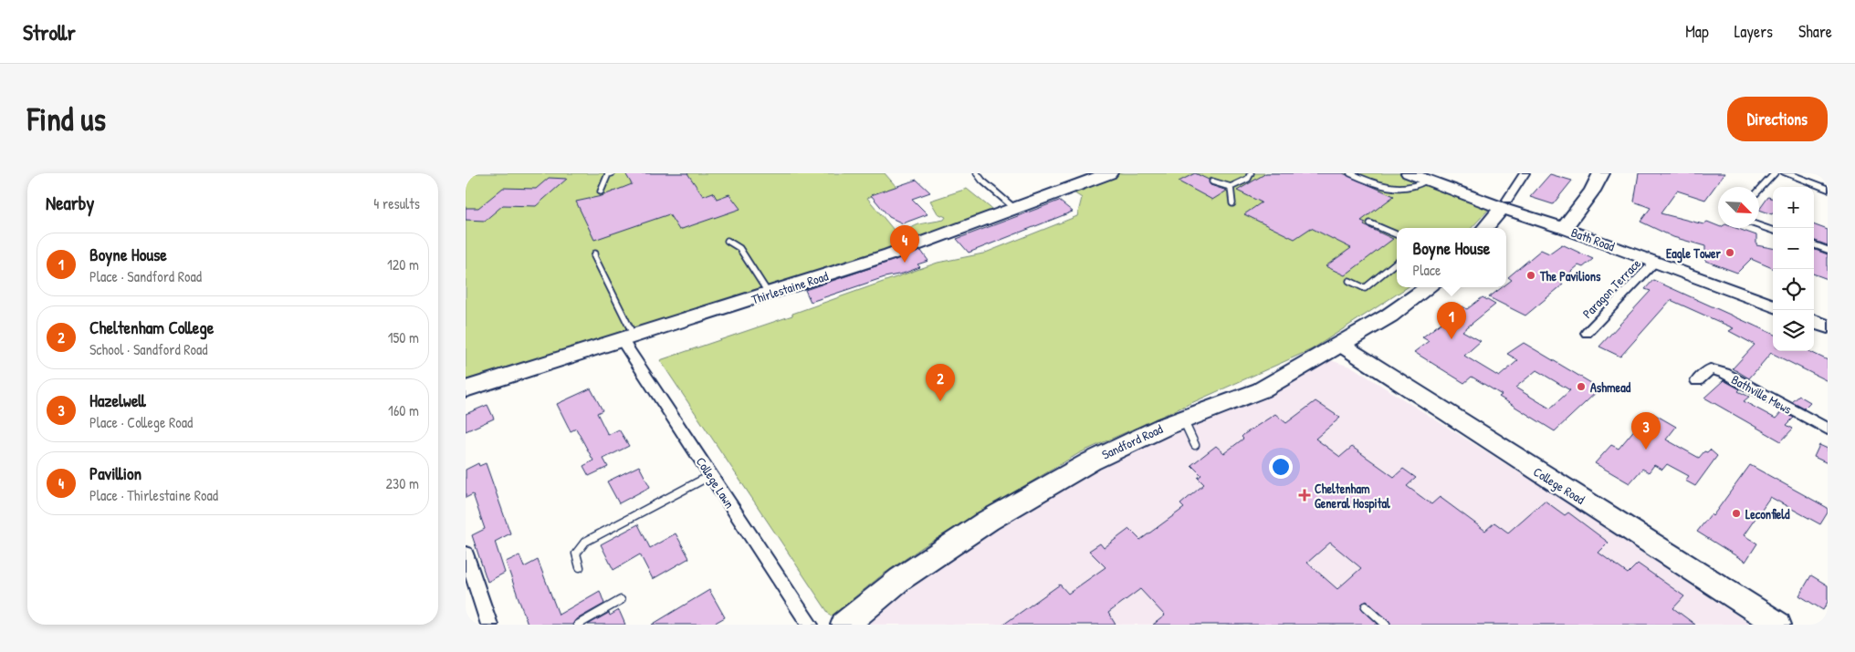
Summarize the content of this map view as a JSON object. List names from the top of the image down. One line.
{"streets":{"highway":["Bath Road","Thirlestaine Road","Sandford Road"],"main road":["College Road"],"street":["Paragon Terrace","Bathville Mews","College Lawn"]},"crossings":[["Bath Road","Paragon Terrace"],["Thirlestaine Road","College Lawn"],["Sandford Road","College Road"]],"places":{"other":["Eagle Tower","The Pavilions","Ashmead","Leconfield"],"health":["Cheltenham General Hospital"]},"north":"bottom right","page":{"header":"Strollr","nav":["Map","Layers","Share"],"buttons":"Directions","title":"Find us","heading":["Nearby","4 results"],"map_buttons":["+","−"],"pins":["4","1","2","3"],"popup":["Boyne House","Place"],"list":[{"mark":"1","name":"Boyne House","note":"Place · Sandford Road","value":"120 m"},{"mark":"2","name":"Cheltenham College","note":"School · Sandford Road","value":"150 m"},{"mark":"3","name":"Hazelwell","note":"Place · College Road","value":"160 m"},{"mark":"4","name":"Pavillion","note":"Place · Thirlestaine Road","value":"230 m"}]}}
